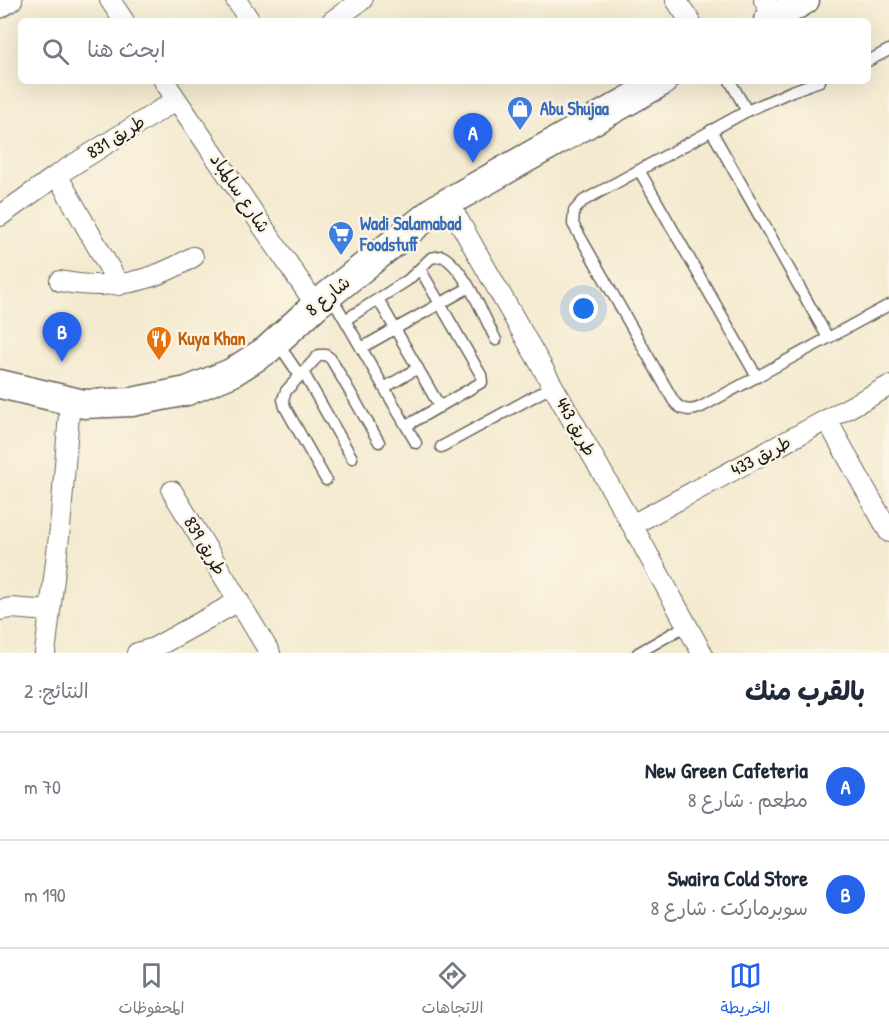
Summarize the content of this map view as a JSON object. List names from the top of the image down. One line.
{"streets":{"street":["طريق 831","شارع سالمباد","شارع 8","طريق 443","طريق 433","طريق 839"]},"crossings":[["طريق 831","شارع سالمباد"],["شارع سالمباد","شارع 8"],["شارع 8","طريق 443"],["طريق 443","طريق 433"]],"places":{"shop":["Abu Shujaa"],"supermarket":["Wadi Salamabad Foodstuff"],"restaurant":["Kuya Khan"]},"page":{"search":"ابحث هنا","pins":["A","B"],"heading":["بالقرب منك","النتائج: 2"],"list":[{"mark":"A","name":"New Green Cafeteria","note":"مطعم · شارع 8","value":"70 m"},{"mark":"B","name":"Swaira Cold Store","note":"سوبرماركت · شارع 8","value":"190 m"}],"nav":["الخريطة","الاتجاهات","المحفوظات"]}}
